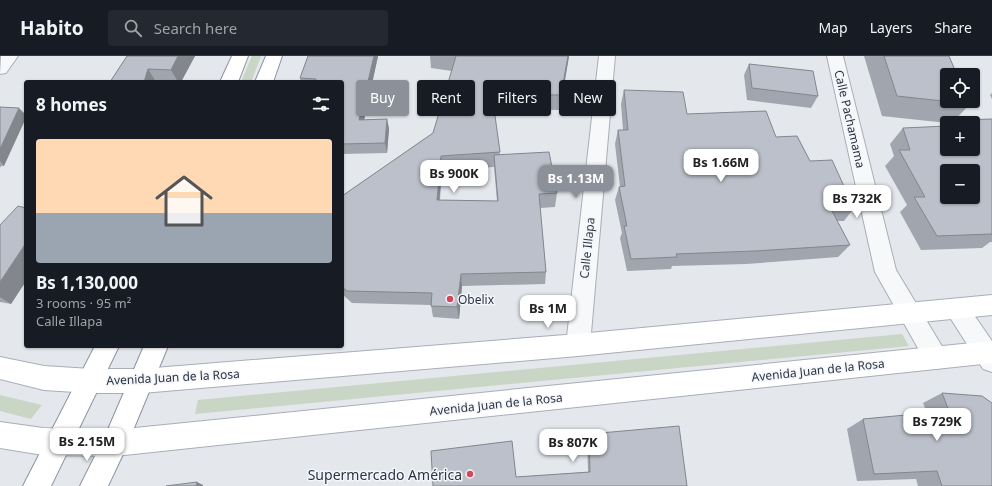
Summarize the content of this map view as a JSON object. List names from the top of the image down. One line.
{"streets":{"main road":["Avenida Juan de la Rosa"],"street":["Calle Pachamama","Calle Illapa"]},"crossings":[["Calle Pachamama","Avenida Juan de la Rosa"],["Calle Illapa","Avenida Juan de la Rosa"]],"places":["Obelix","Supermercado América"],"page":{"header":"Habito","search":"Search here","nav":["Map","Layers","Share"],"map_buttons":["+","−"],"chip":["Buy","Rent","Filters","New"],"heading":"8 homes","list":[{"name":"Bs 1,130,000","note":"3 rooms · 95 m² · Calle Illapa"}],"price":["Bs 1.66M","Bs 900K","Bs 1.13M","Bs 732K","Bs 1M","Bs 729K","Bs 2.15M","Bs 807K"]}}
